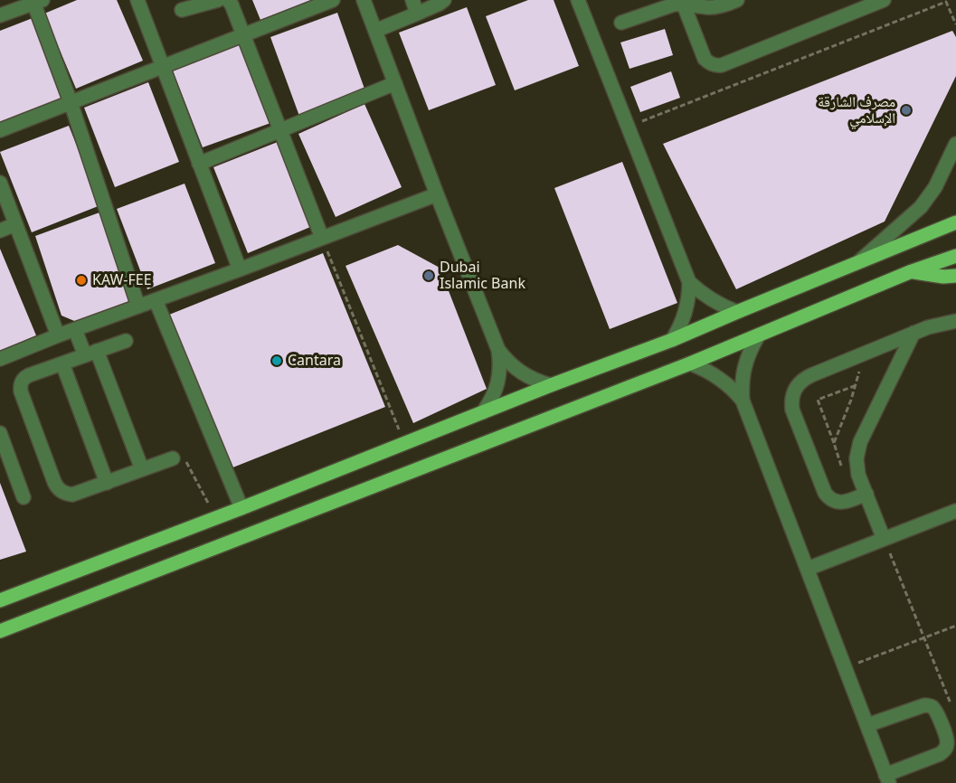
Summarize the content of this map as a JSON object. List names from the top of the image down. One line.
{"places":["مصرف الشارقة الإسلامي","Dubai Islamic Bank","KAW-FEE","Cantara"]}
